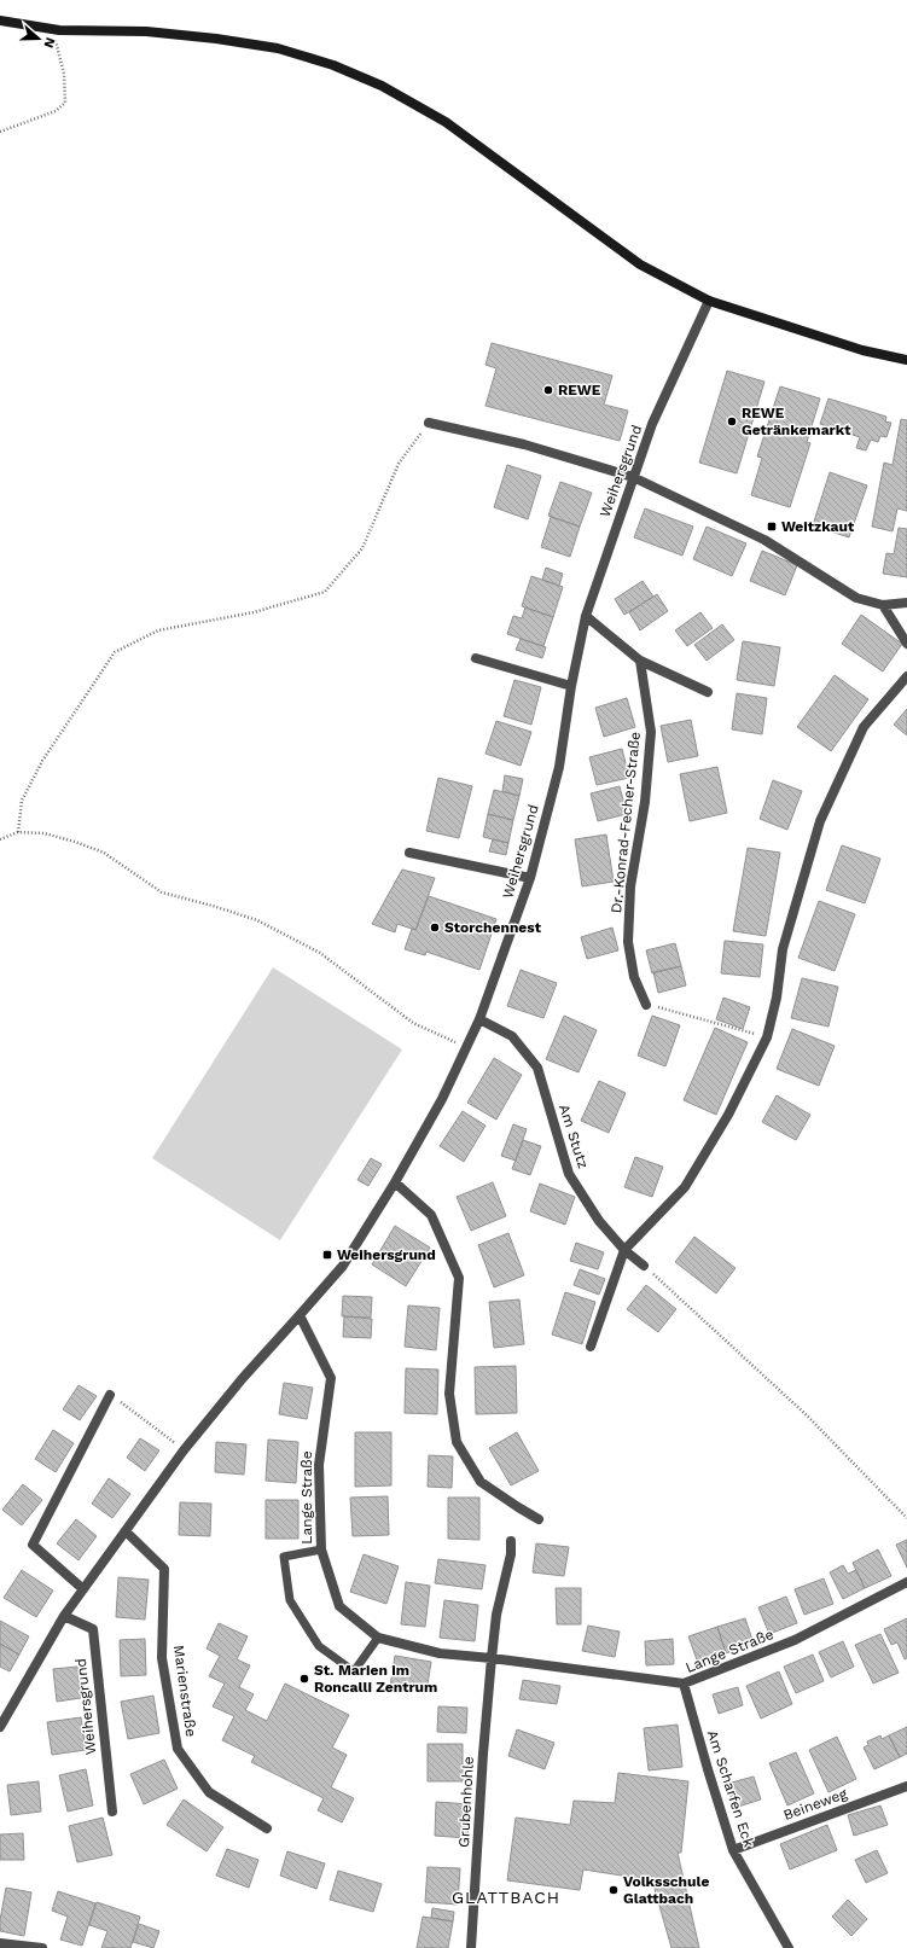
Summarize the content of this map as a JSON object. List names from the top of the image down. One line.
{"streets":{"street":["Weihersgrund","Dr.-Konrad-Fecher-Straße","Am Stutz","Lange Straße","Marienstraße","Am Scharfen Eck","Grubenhohle","Beineweg"]},"crossings":[["Weihersgrund","Am Stutz"],["Weihersgrund","Lange Straße"],["Weihersgrund","Marienstraße"],["Lange Straße","Am Scharfen Eck"],["Lange Straße","Grubenhohle"],["Am Scharfen Eck","Beineweg"]],"districts":["GLATTBACH"],"places":{"other":["REWE","REWE Getränkemarkt","Storchennest","St. Marien im Roncalli Zentrum","Volksschule Glattbach"],"transit":["Weitzkaut","Weihersgrund"]},"north":"right"}
